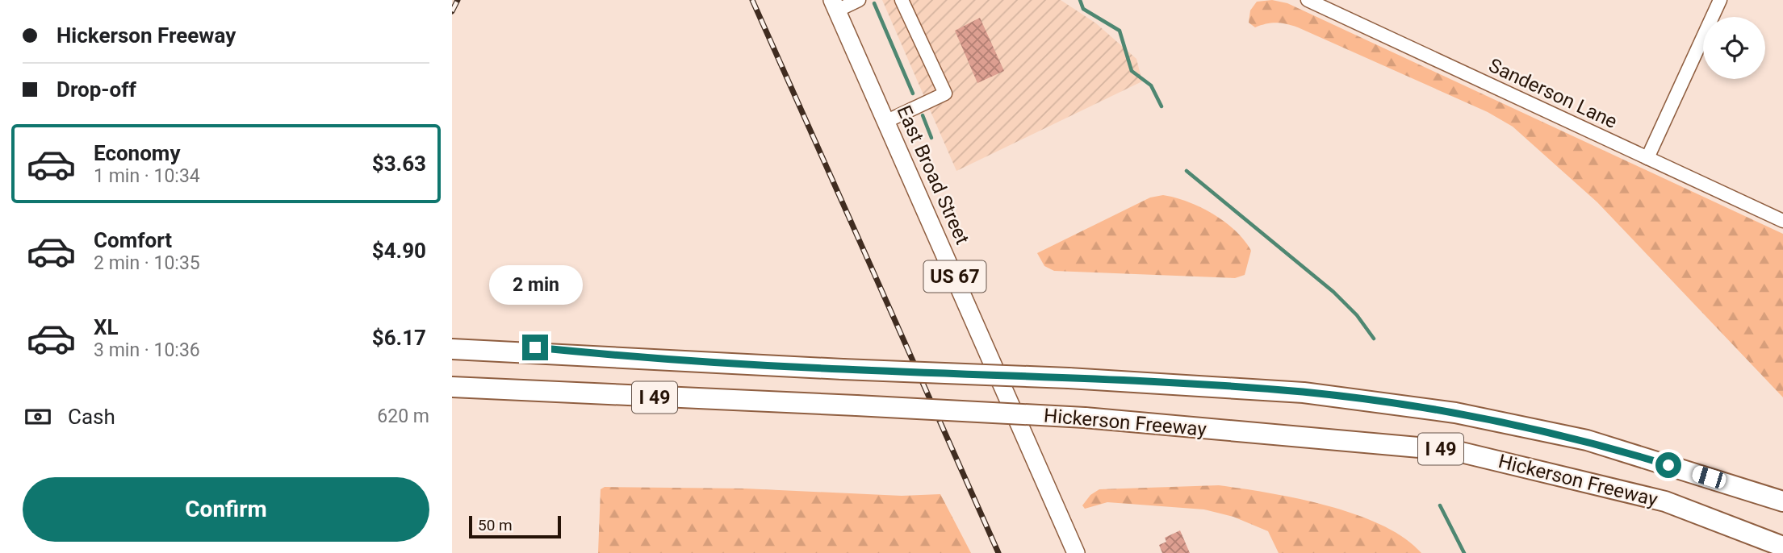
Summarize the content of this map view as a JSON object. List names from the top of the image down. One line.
{"streets":{"highway":["I 49","Hickerson Freeway"],"main road":["East Broad Street","US 67"],"street":["Sanderson Lane"]},"scale_bar":"50 m","page":{"banner":["Hickerson Freeway","Drop-off"],"list":[{"name":"Economy","note":"1 min · 10:34","value":"$3.63"},{"name":"Comfort","note":"2 min · 10:35","value":"$4.90"},{"name":"XL","note":"3 min · 10:36","value":"$6.17"}],"bubble":"2 min","pay":["Cash","620 m"],"buttons":"Confirm","scale":"50 m"}}
